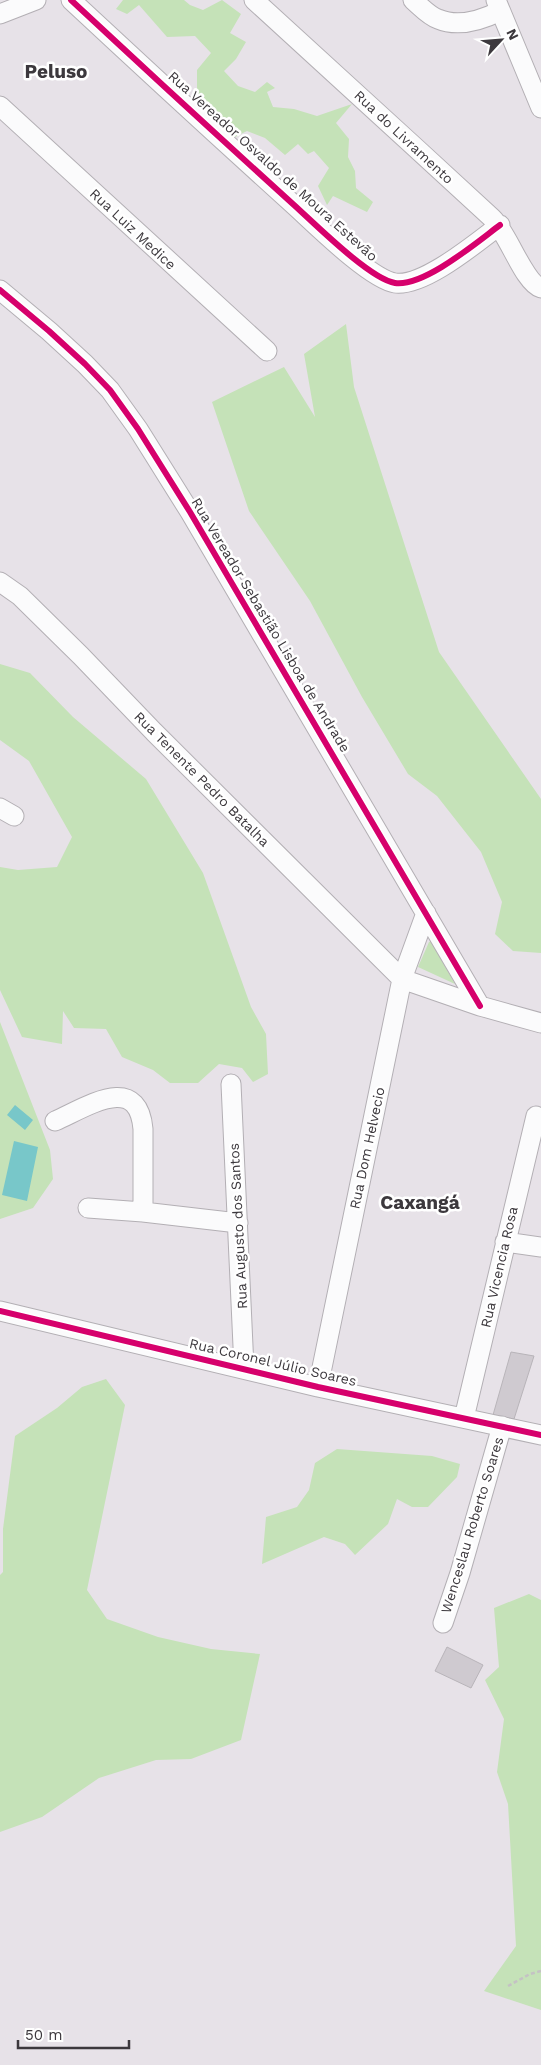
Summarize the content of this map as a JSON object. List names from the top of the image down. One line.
{"streets":{"street":["Rua do Livramento","Rua Vereador Osvaldo de Moura Estevão","Rua Luiz Medice","Rua Vereador Sebastião Lisboa de Andrade","Rua Tenente Pedro Batalha","Rua Dom Helvecio","Rua Augusto dos Santos","Rua Vicencia Rosa","Rua Coronel Júlio Soares","Wenceslau Roberto Soares"]},"crossings":[["Rua do Livramento","Rua Vereador Osvaldo de Moura Estevão"],["Rua Vereador Sebastião Lisboa de Andrade","Rua Dom Helvecio"],["Rua Tenente Pedro Batalha","Rua Dom Helvecio"],["Rua Dom Helvecio","Rua Coronel Júlio Soares"],["Rua Augusto dos Santos","Rua Coronel Júlio Soares"],["Rua Vicencia Rosa","Rua Coronel Júlio Soares"],["Rua Coronel Júlio Soares","Wenceslau Roberto Soares"]],"districts":["Peluso","Caxangá"],"scale_bar":"50 m","north":"top right"}
